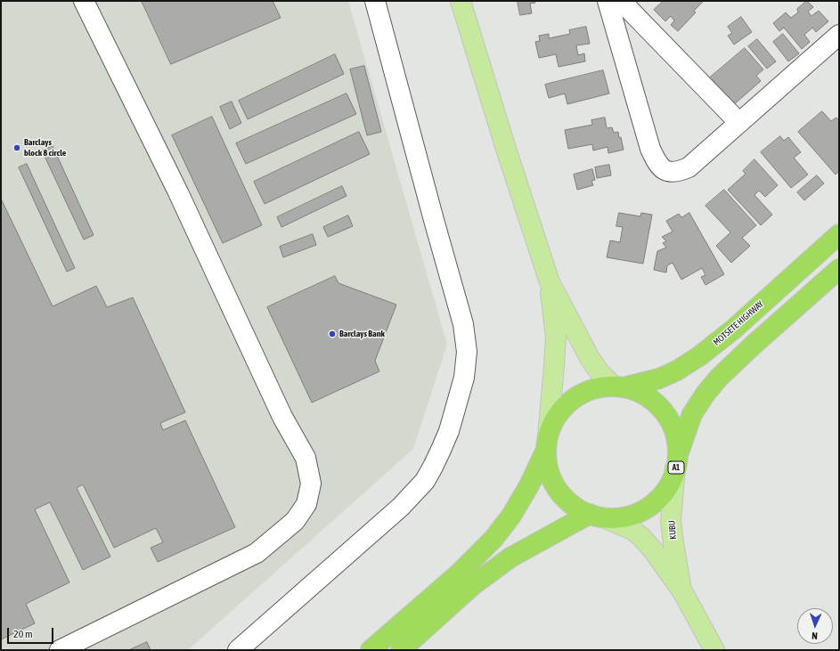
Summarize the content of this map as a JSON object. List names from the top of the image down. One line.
{"streets":{"highway":["MOTSETE HIGHWAY","A1"],"main road":["KUBU"]},"crossings":[["MOTSETE HIGHWAY","A1"],["A1","KUBU"]],"places":["Barclays block 8 circle","Barclays Bank"],"scale_bar":"20 m","north":"bottom"}
